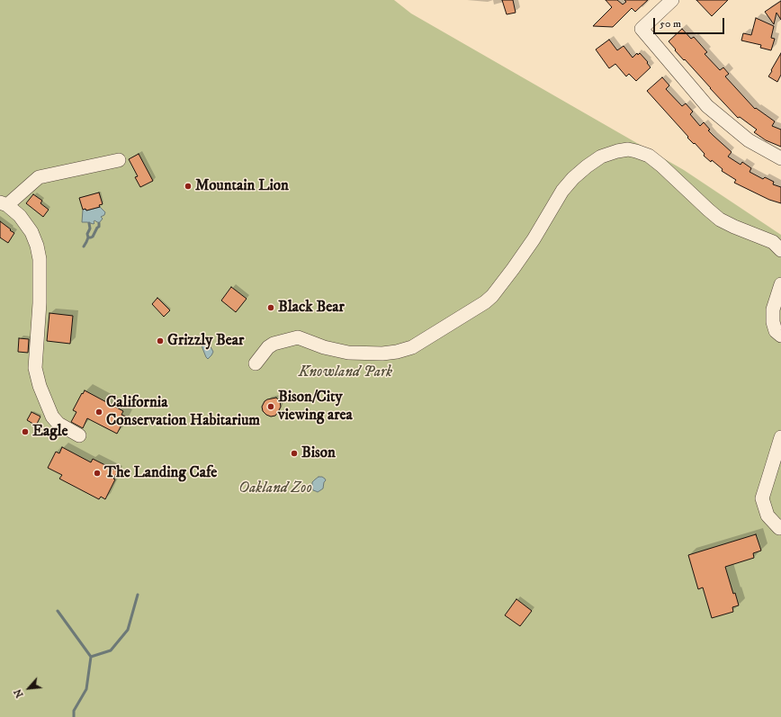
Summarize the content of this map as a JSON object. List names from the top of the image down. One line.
{"parks":["Knowland Park","Oakland Zoo"],"places":["Mountain Lion","Black Bear","Grizzly Bear","Bison/City viewing area","California Conservation Habitarium","Eagle","Bison","The Landing Cafe"],"scale_bar":"50 m","north":"bottom left"}
